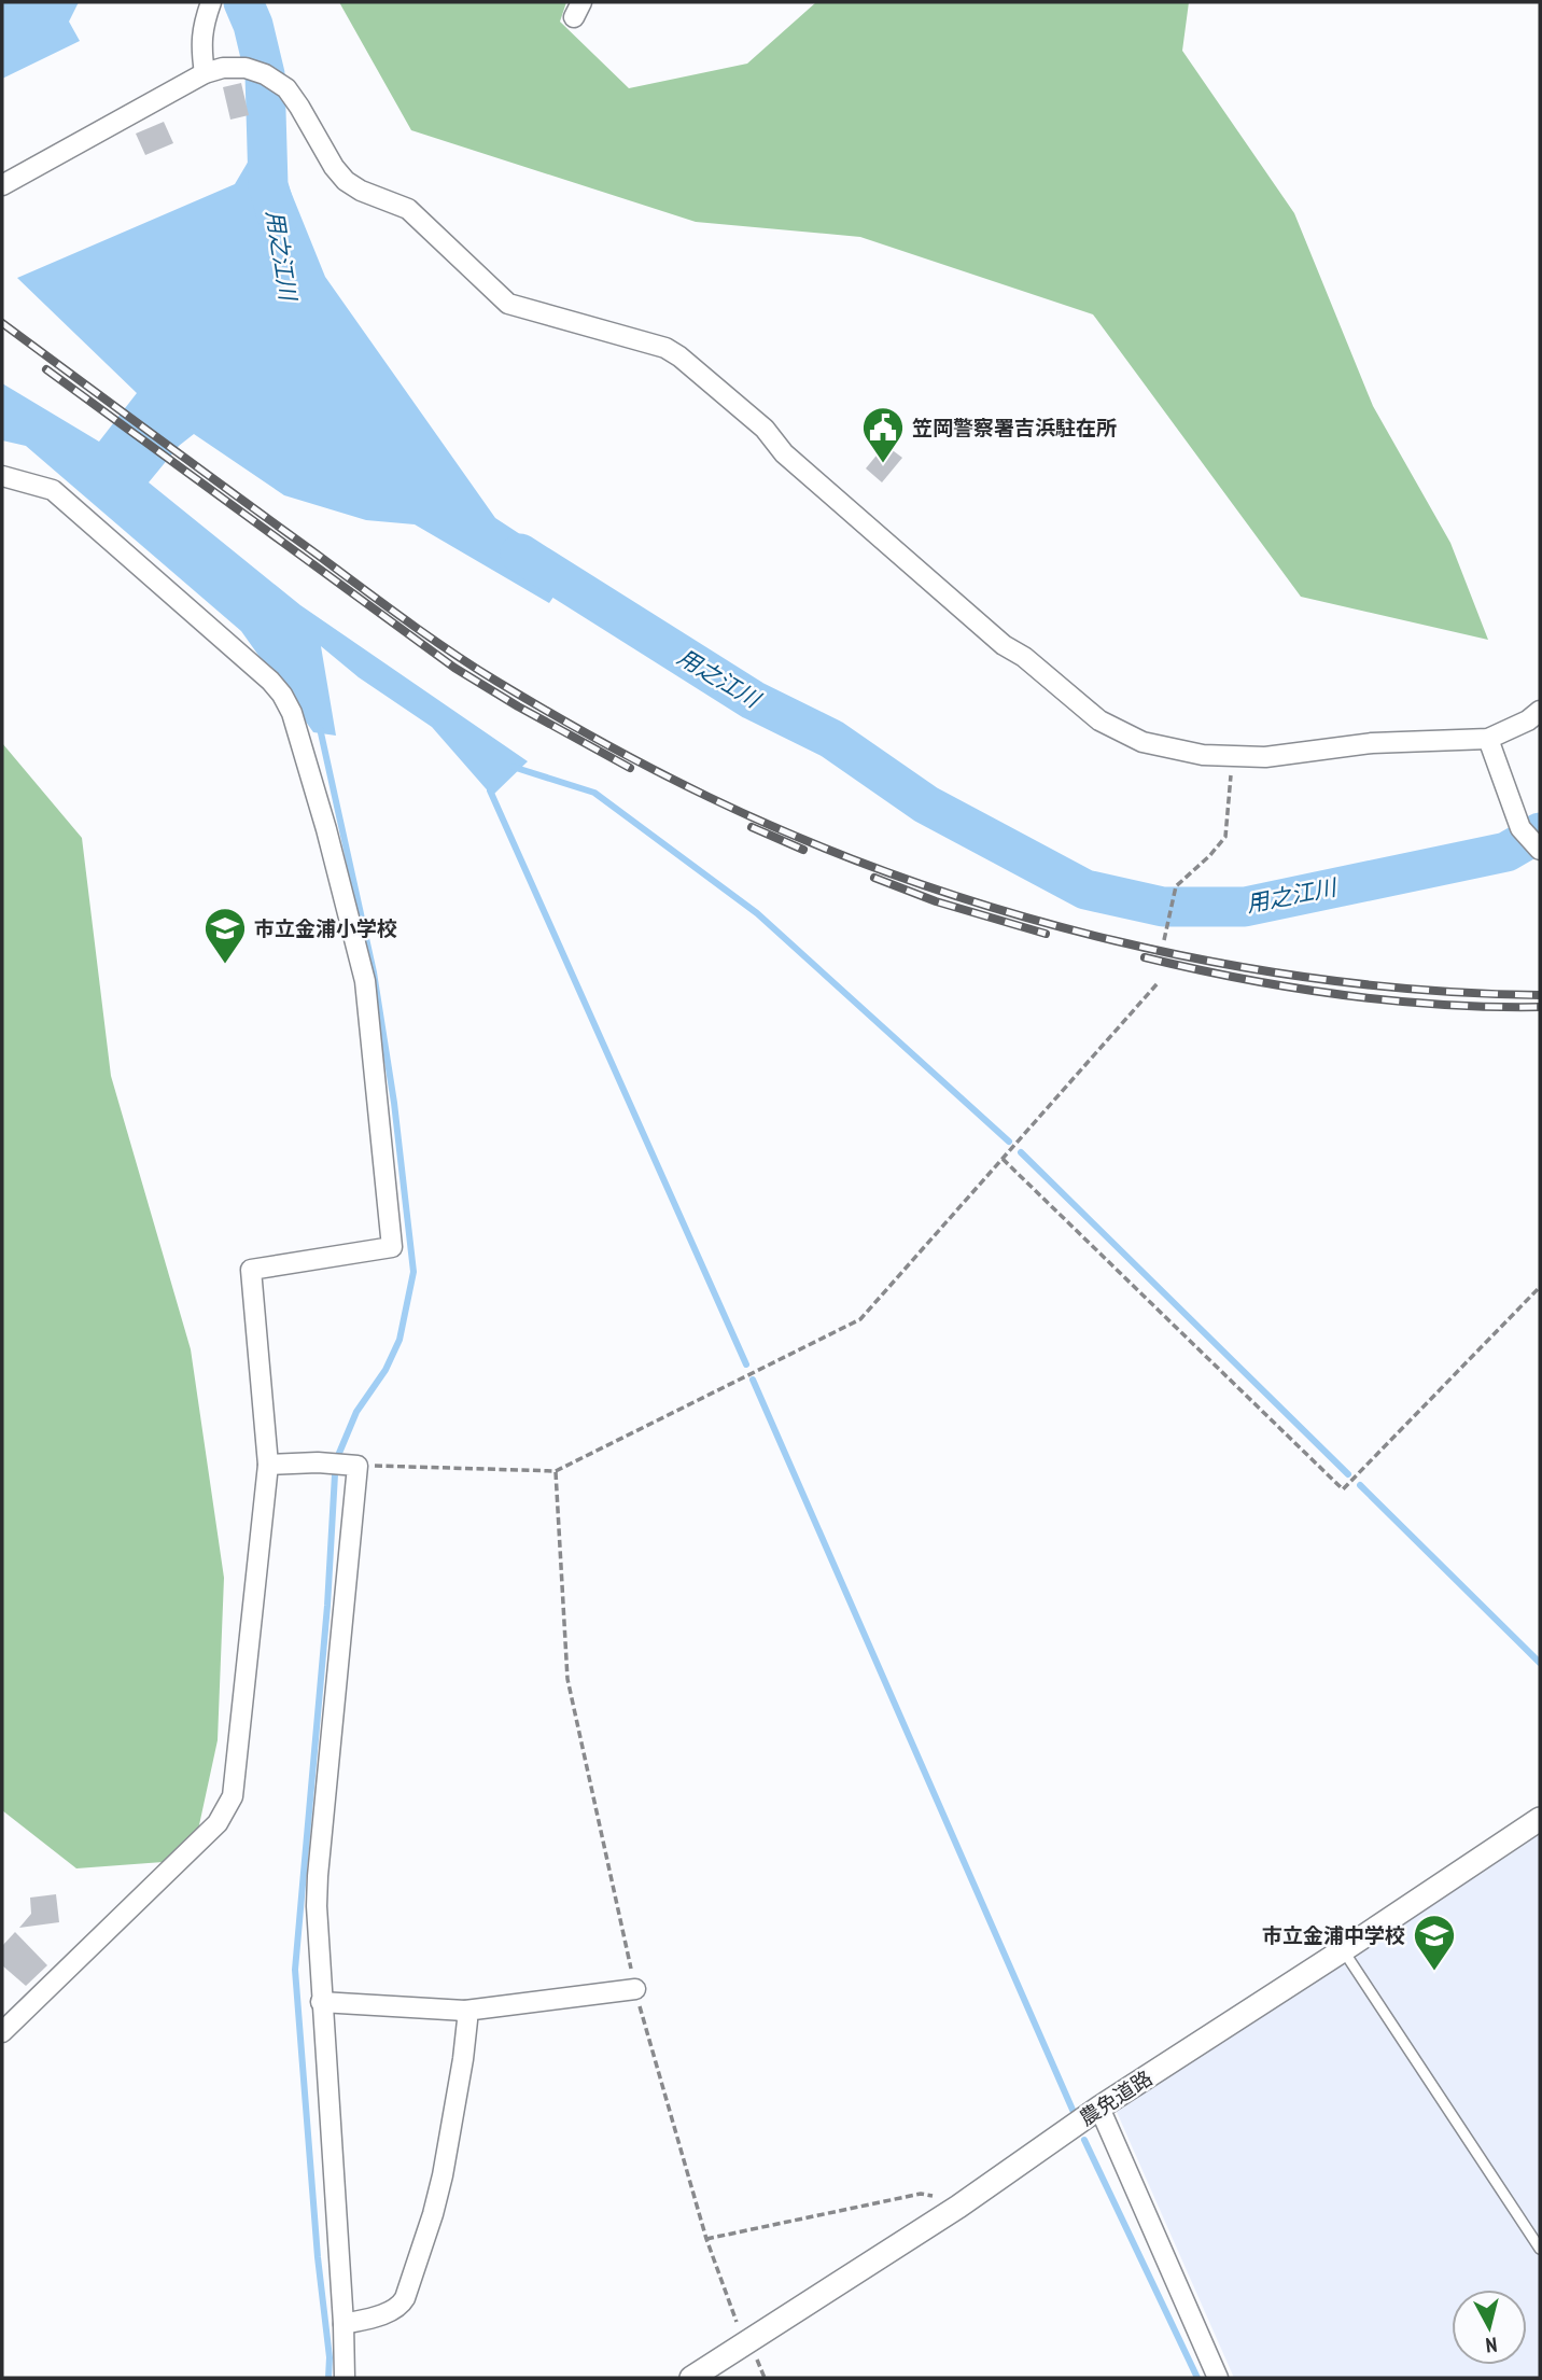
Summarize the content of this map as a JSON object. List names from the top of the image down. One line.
{"streets":{"street":["農免道路"]},"water":["用之江川"],"places":{"public building":["笠岡警察署吉浜駐在所"],"school or university":["市立金浦小学校","市立金浦中学校"]},"north":"bottom"}
